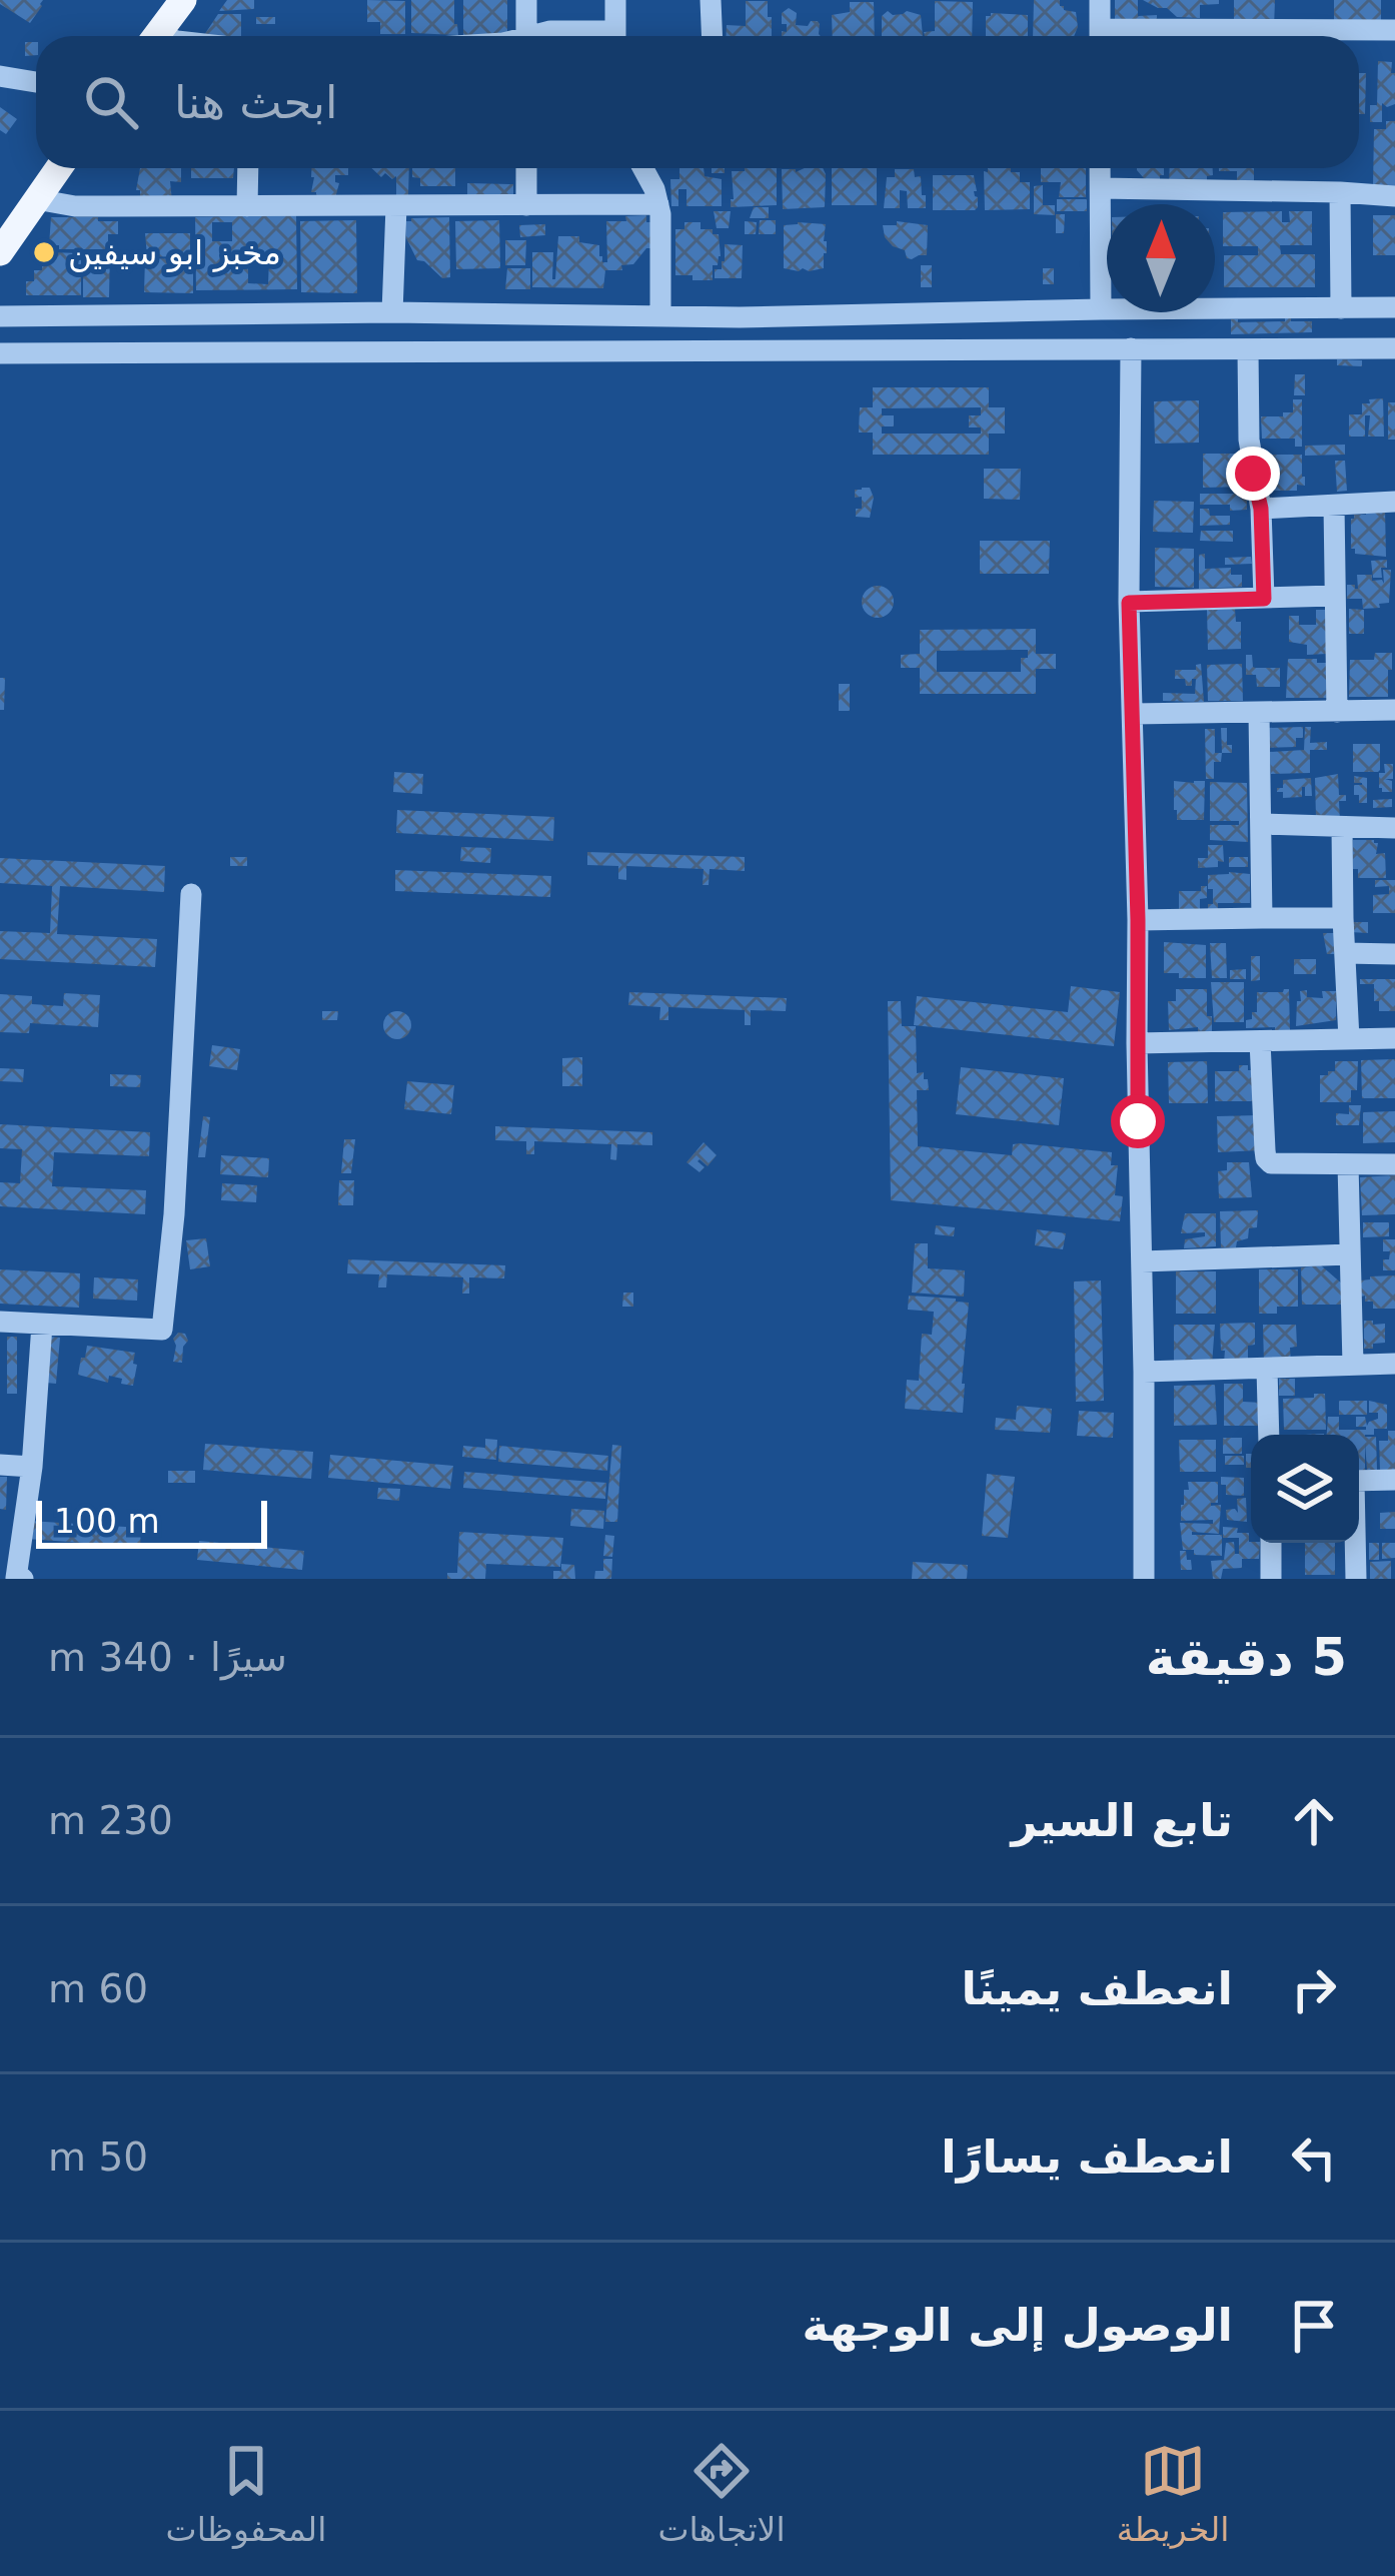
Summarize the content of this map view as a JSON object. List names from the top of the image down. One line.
{"places":["مخبز ابو سيفين"],"scale_bar":"100 m","north":"top","page":{"search":"ابحث هنا","scale":"100 m","heading":["5 دقيقة","سيرًا · 340 m"],"list":[["تابع السير","230 m"],["انعطف يمينًا","60 m"],["انعطف يسارًا","50 m"],"الوصول إلى الوجهة"],"nav":["الخريطة","الاتجاهات","المحفوظات"]}}
